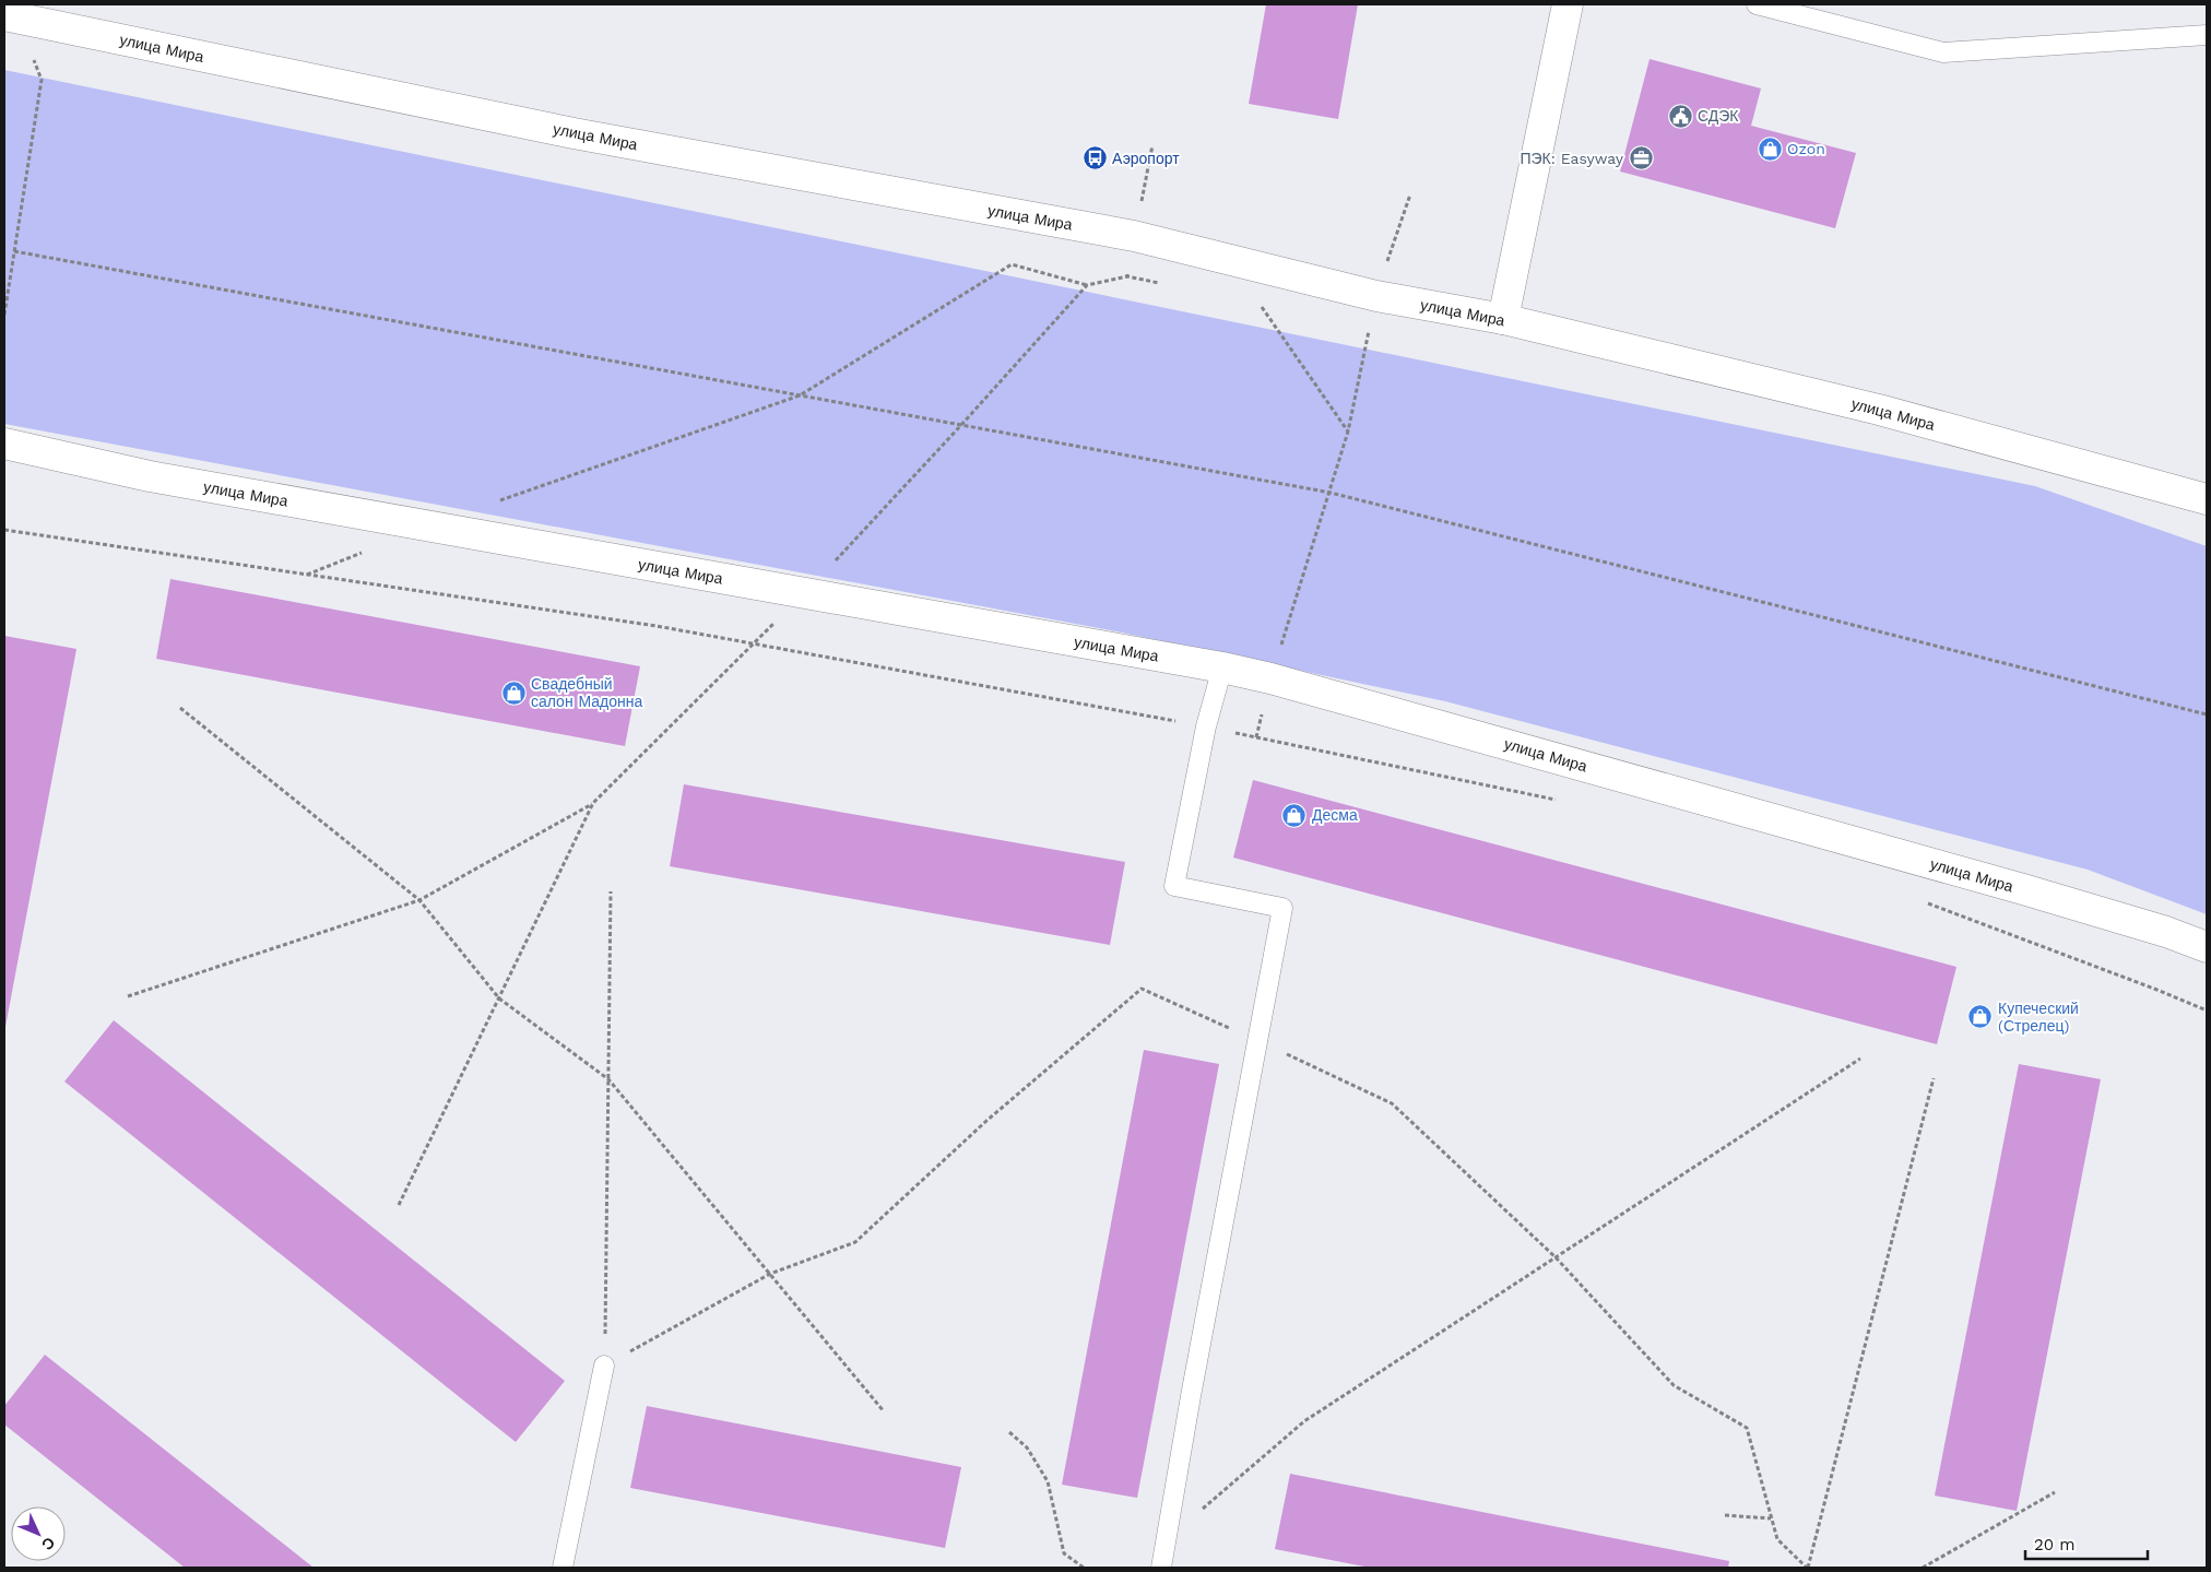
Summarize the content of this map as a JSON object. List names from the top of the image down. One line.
{"streets":{"street":["улица Мира"]},"places":{"public building":["СДЭК"],"shop":["Ozon","Свадебный салон Мадонна","Десма","Купеческий (Стрелец)"],"bus stop":["Аэропорт"],"office":["ПЭК: Easyway"]},"scale_bar":"20 m","north":"bottom right"}
